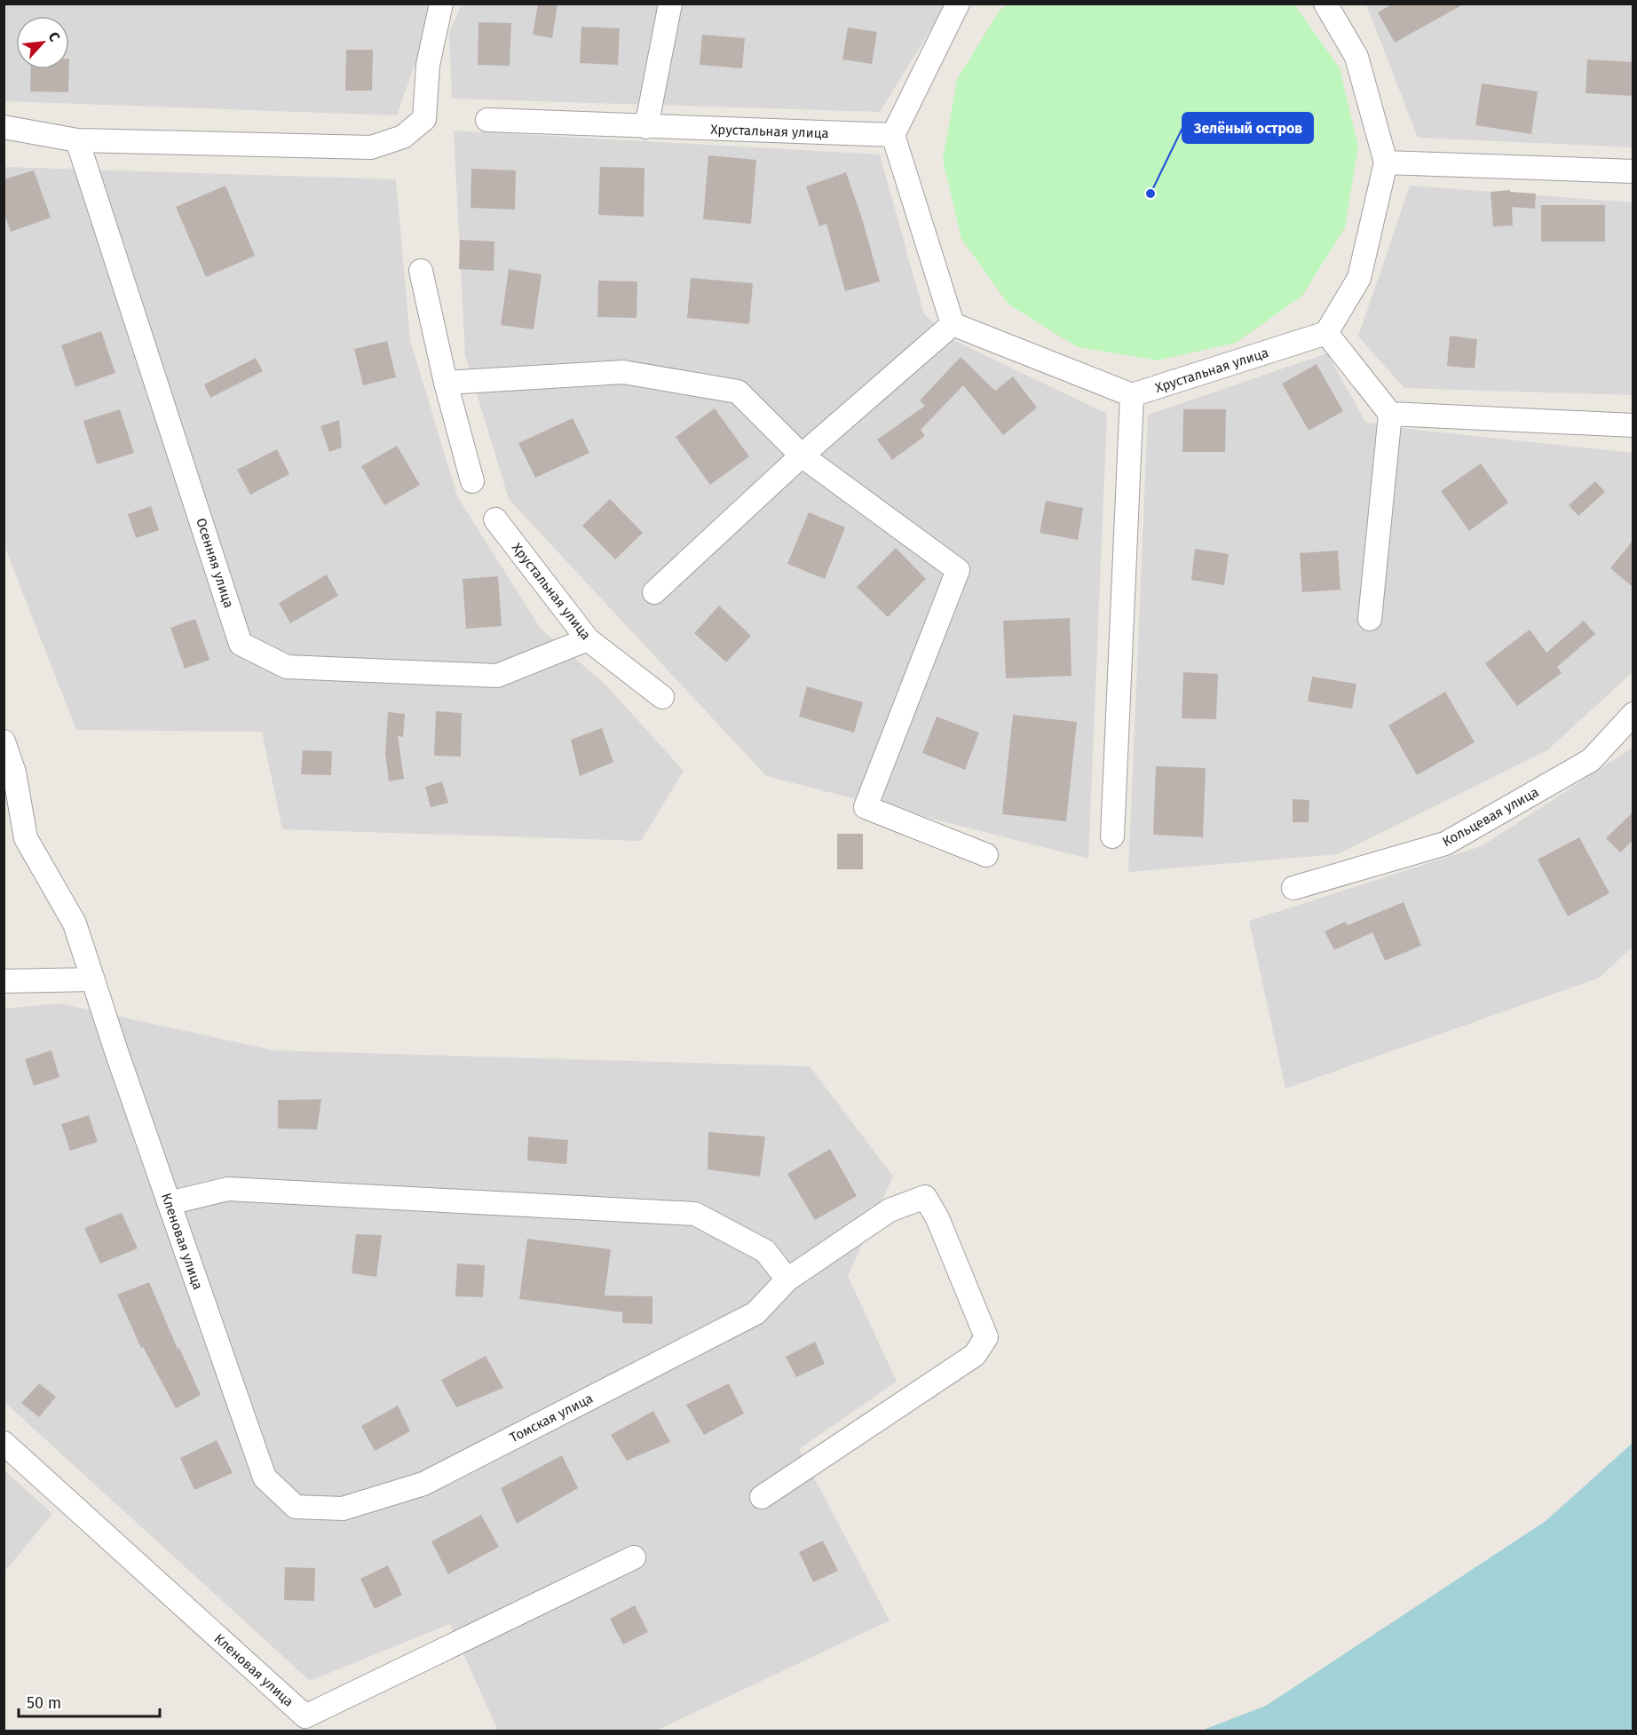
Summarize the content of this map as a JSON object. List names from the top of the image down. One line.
{"streets":{"street":["Хрустальная улица","Осенняя улица","Кольцевая улица","Кленовая улица","Томская улица"]},"crossings":[["Хрустальная улица","Осенняя улица"],["Кленовая улица","Томская улица"]],"places":["Зелёный остров"],"scale_bar":"50 m","north":"top right"}
